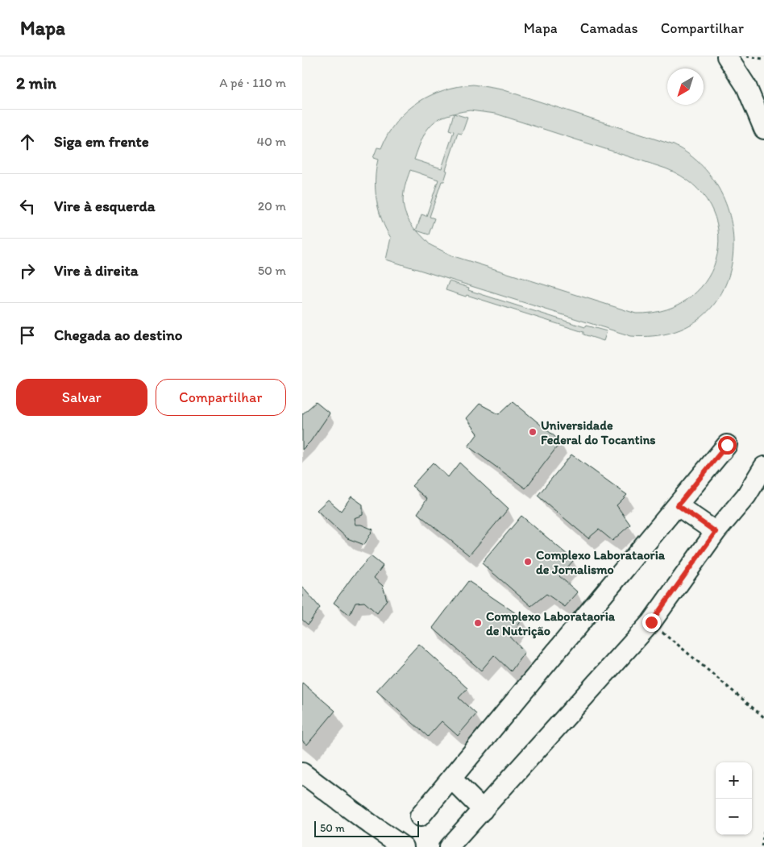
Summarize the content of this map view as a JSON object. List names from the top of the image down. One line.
{"places":["Universidade Federal do Tocantins","Complexo Laborataoria de Jornalismo","Complexo Laborataoria de Nutrição"],"scale_bar":"50 m","north":"bottom left","page":{"header":"Mapa","nav":["Mapa","Camadas","Compartilhar"],"heading":["2 min","A pé · 110 m"],"list":[["Siga em frente","40 m"],["Vire à esquerda","20 m"],["Vire à direita","50 m"],"Chegada ao destino"],"buttons":["Salvar","Compartilhar"],"map_buttons":["+","−"],"scale":"50 m"}}
